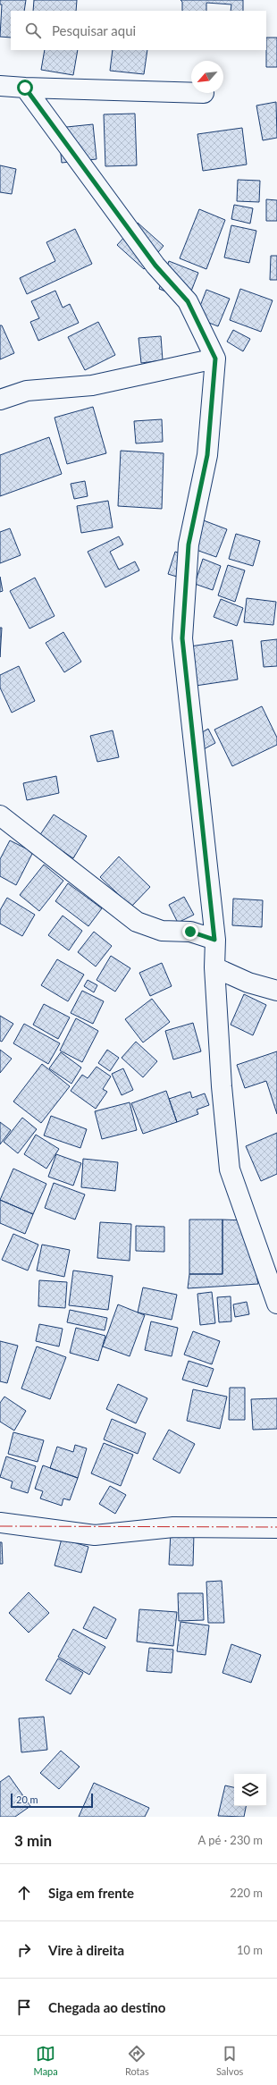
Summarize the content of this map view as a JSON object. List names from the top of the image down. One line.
{"scale_bar":"20 m","north":"bottom left","page":{"search":"Pesquisar aqui","scale":"20 m","heading":["3 min","A pé · 230 m"],"list":[["Siga em frente","220 m"],["Vire à direita","10 m"],"Chegada ao destino"],"nav":["Mapa","Rotas","Salvos"]}}
